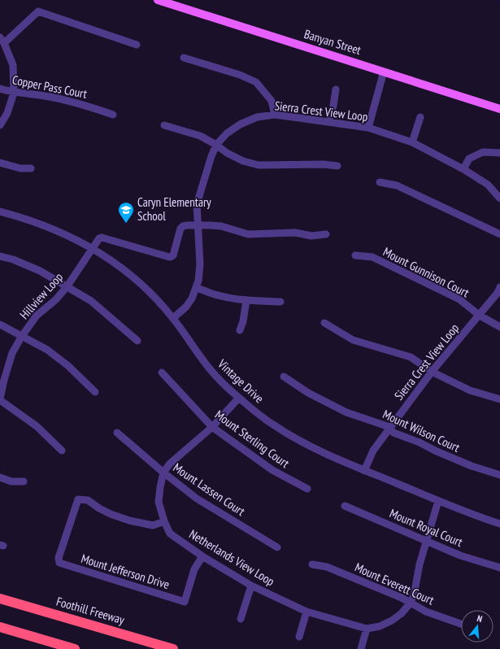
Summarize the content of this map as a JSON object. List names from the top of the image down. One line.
{"streets":{"highway":["Foothill Freeway"],"main road":["Banyan Street"],"street":["Copper Pass Court","Sierra Crest View Loop","Mount Gunnison Court","Hillview Loop","Vintage Drive","Mount Wilson Court","Mount Sterling Court","Mount Lassen Court","Mount Royal Court","Netherlands View Loop","Mount Jefferson Drive","Mount Everett Court"]},"crossings":[["Sierra Crest View Loop","Mount Gunnison Court"],["Sierra Crest View Loop","Hillview Loop"],["Sierra Crest View Loop","Vintage Drive"],["Sierra Crest View Loop","Mount Wilson Court"],["Hillview Loop","Vintage Drive"],["Vintage Drive","Netherlands View Loop"],["Mount Sterling Court","Netherlands View Loop"],["Mount Lassen Court","Netherlands View Loop"],["Mount Royal Court","Netherlands View Loop"],["Netherlands View Loop","Mount Jefferson Drive"],["Netherlands View Loop","Mount Everett Court"]],"places":{"school or university":["Caryn Elementary School"]},"north":"top"}
